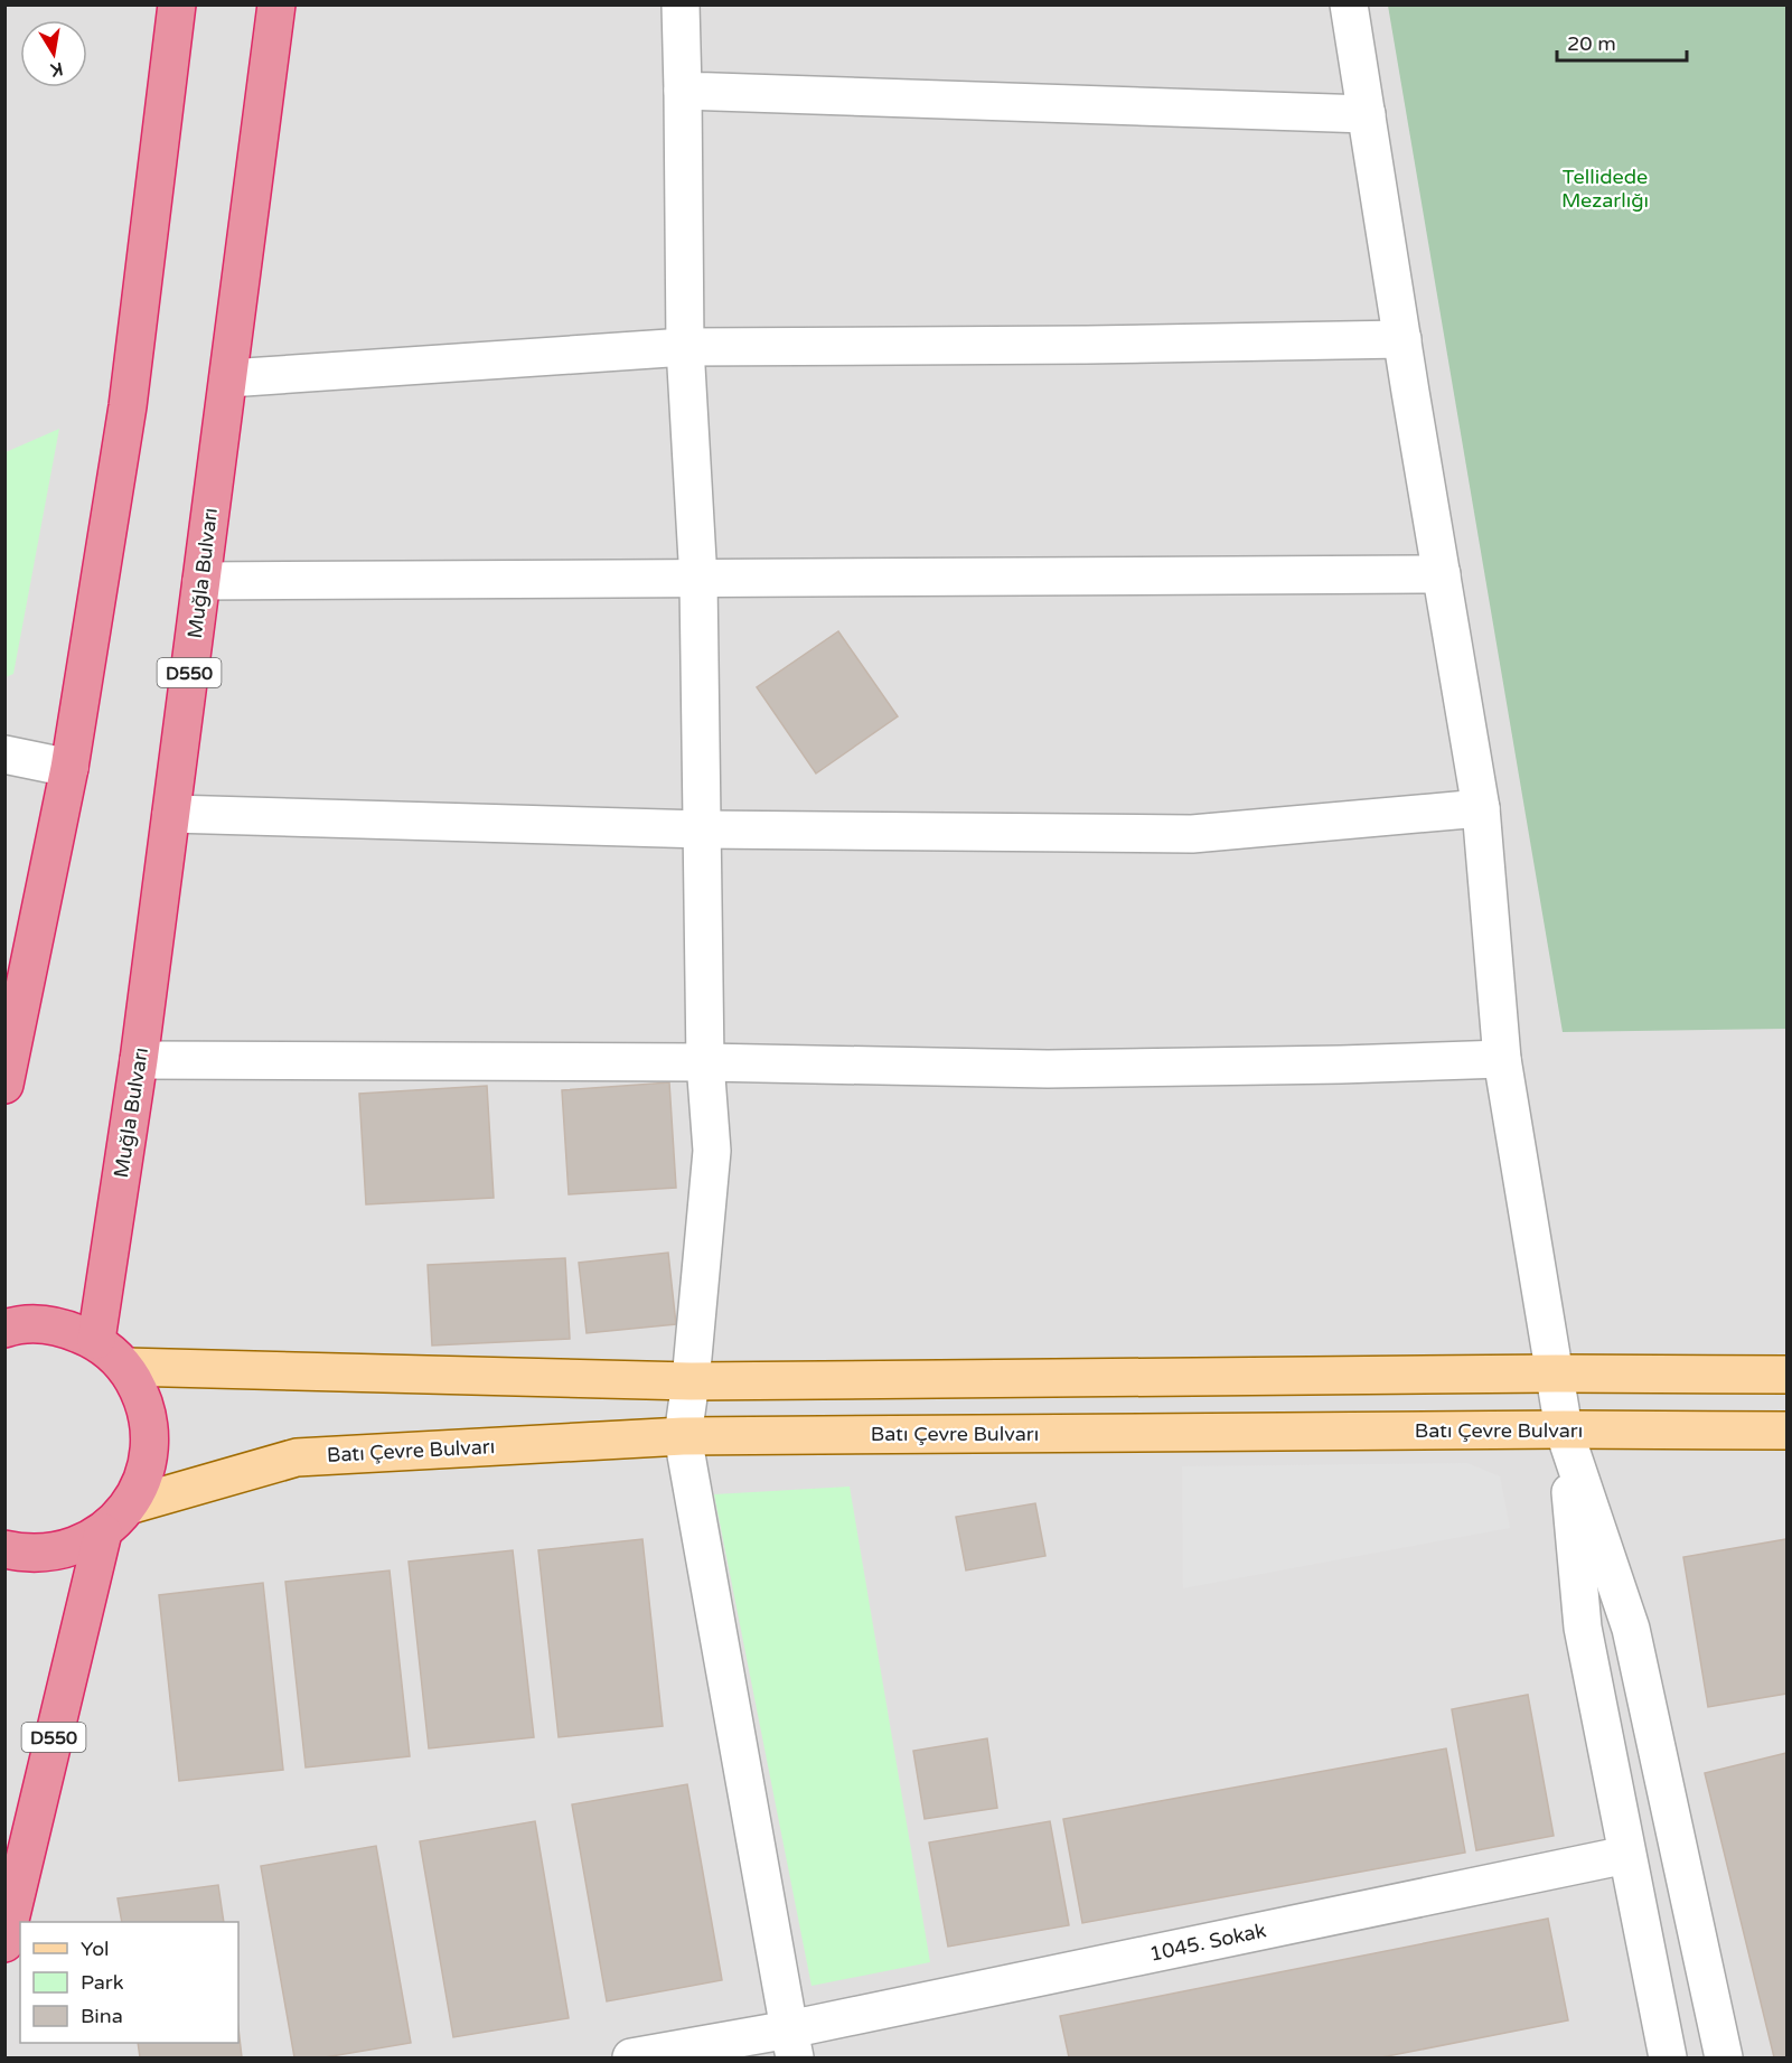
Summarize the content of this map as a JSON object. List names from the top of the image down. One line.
{"streets":{"highway":["Muğla Bulvarı","D550"],"main road":["Batı Çevre Bulvarı"],"street":["1045. Sokak"]},"parks":["Tellidede Mezarlığı"],"legend":["Yol","Park","Bina"],"scale_bar":"20 m","north":"bottom"}
